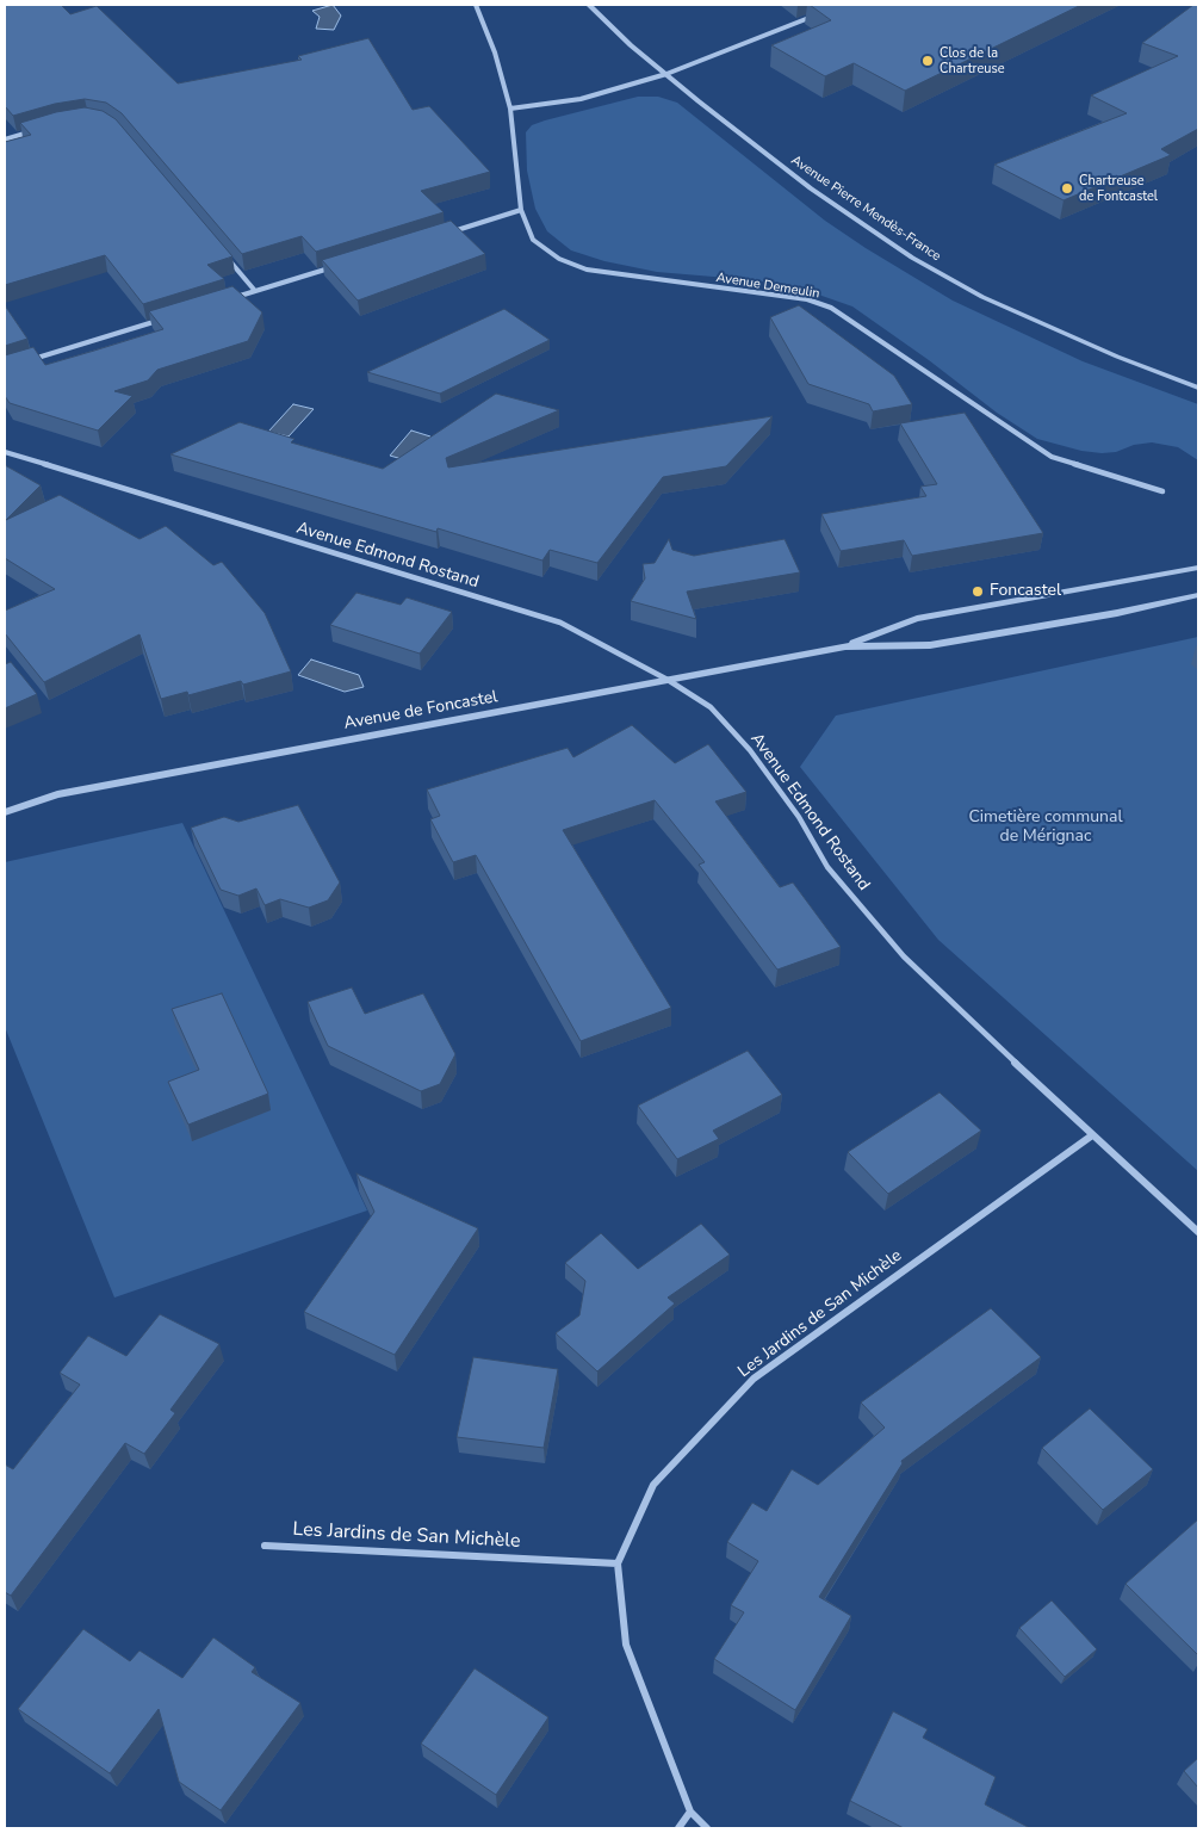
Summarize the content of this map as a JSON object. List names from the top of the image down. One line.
{"streets":{"street":["Avenue Pierre Mendès-France","Avenue Demeulin","Avenue Edmond Rostand","Avenue de Foncastel","Les Jardins de San Michèle"]},"crossings":[["Avenue Edmond Rostand","Avenue de Foncastel"],["Avenue Edmond Rostand","Les Jardins de San Michèle"]],"parks":["Cimetière communal de Mérignac"],"places":["Clos de la Chartreuse","Chartreuse de Fontcastel","Foncastel"]}
